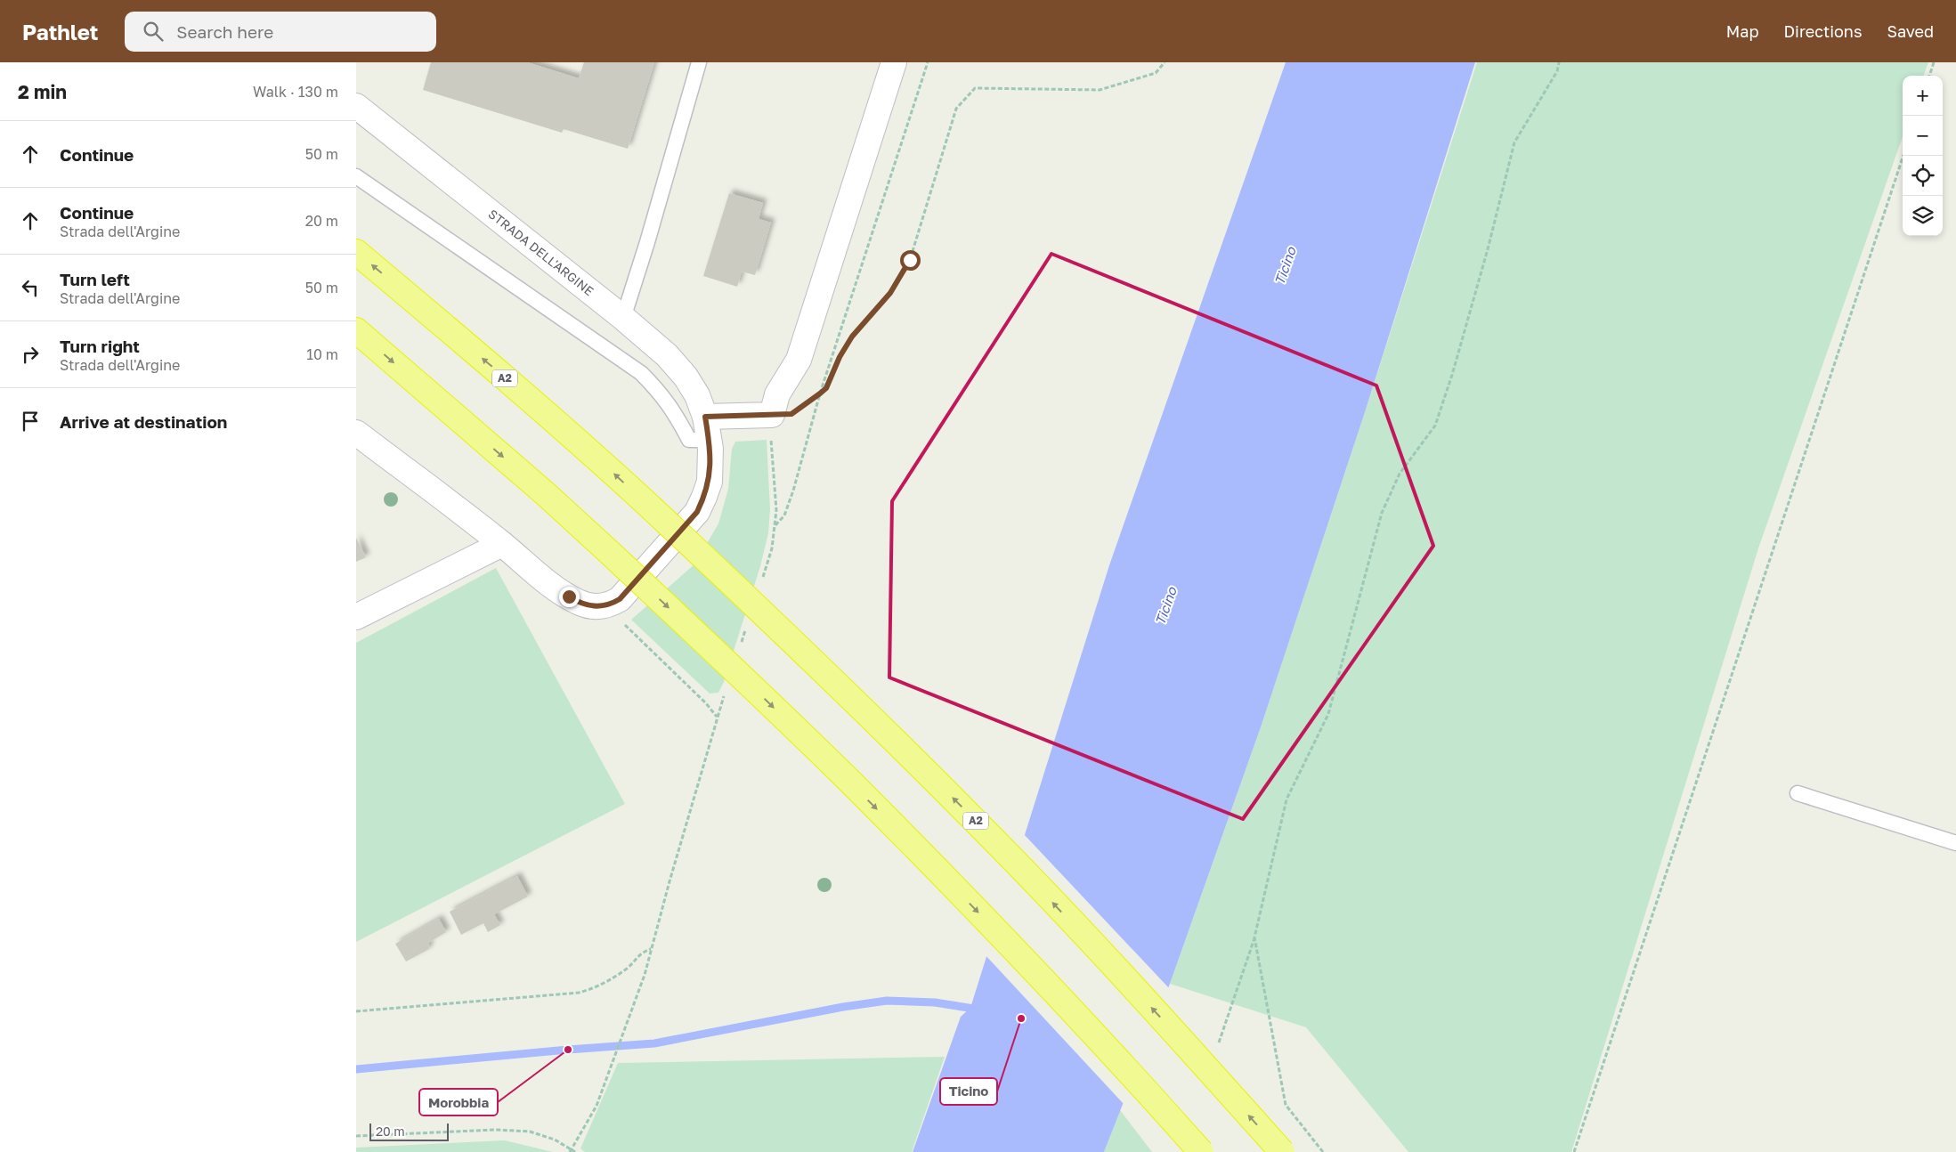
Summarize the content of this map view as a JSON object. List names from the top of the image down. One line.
{"streets":{"highway":["A2"],"street":["STRADA DELL'ARGINE"]},"water":["Ticino"],"places":["Ticino","Morobbia"],"scale_bar":"20 m","page":{"header":"Pathlet","search":"Search here","nav":["Map","Directions","Saved"],"heading":["2 min","Walk · 130 m"],"map_buttons":["+","−"],"list":[["Continue","50 m"],["Continue","Strada dell'Argine","20 m"],["Turn left","Strada dell'Argine","50 m"],["Turn right","Strada dell'Argine","10 m"],"Arrive at destination"],"scale":"20 m"}}
